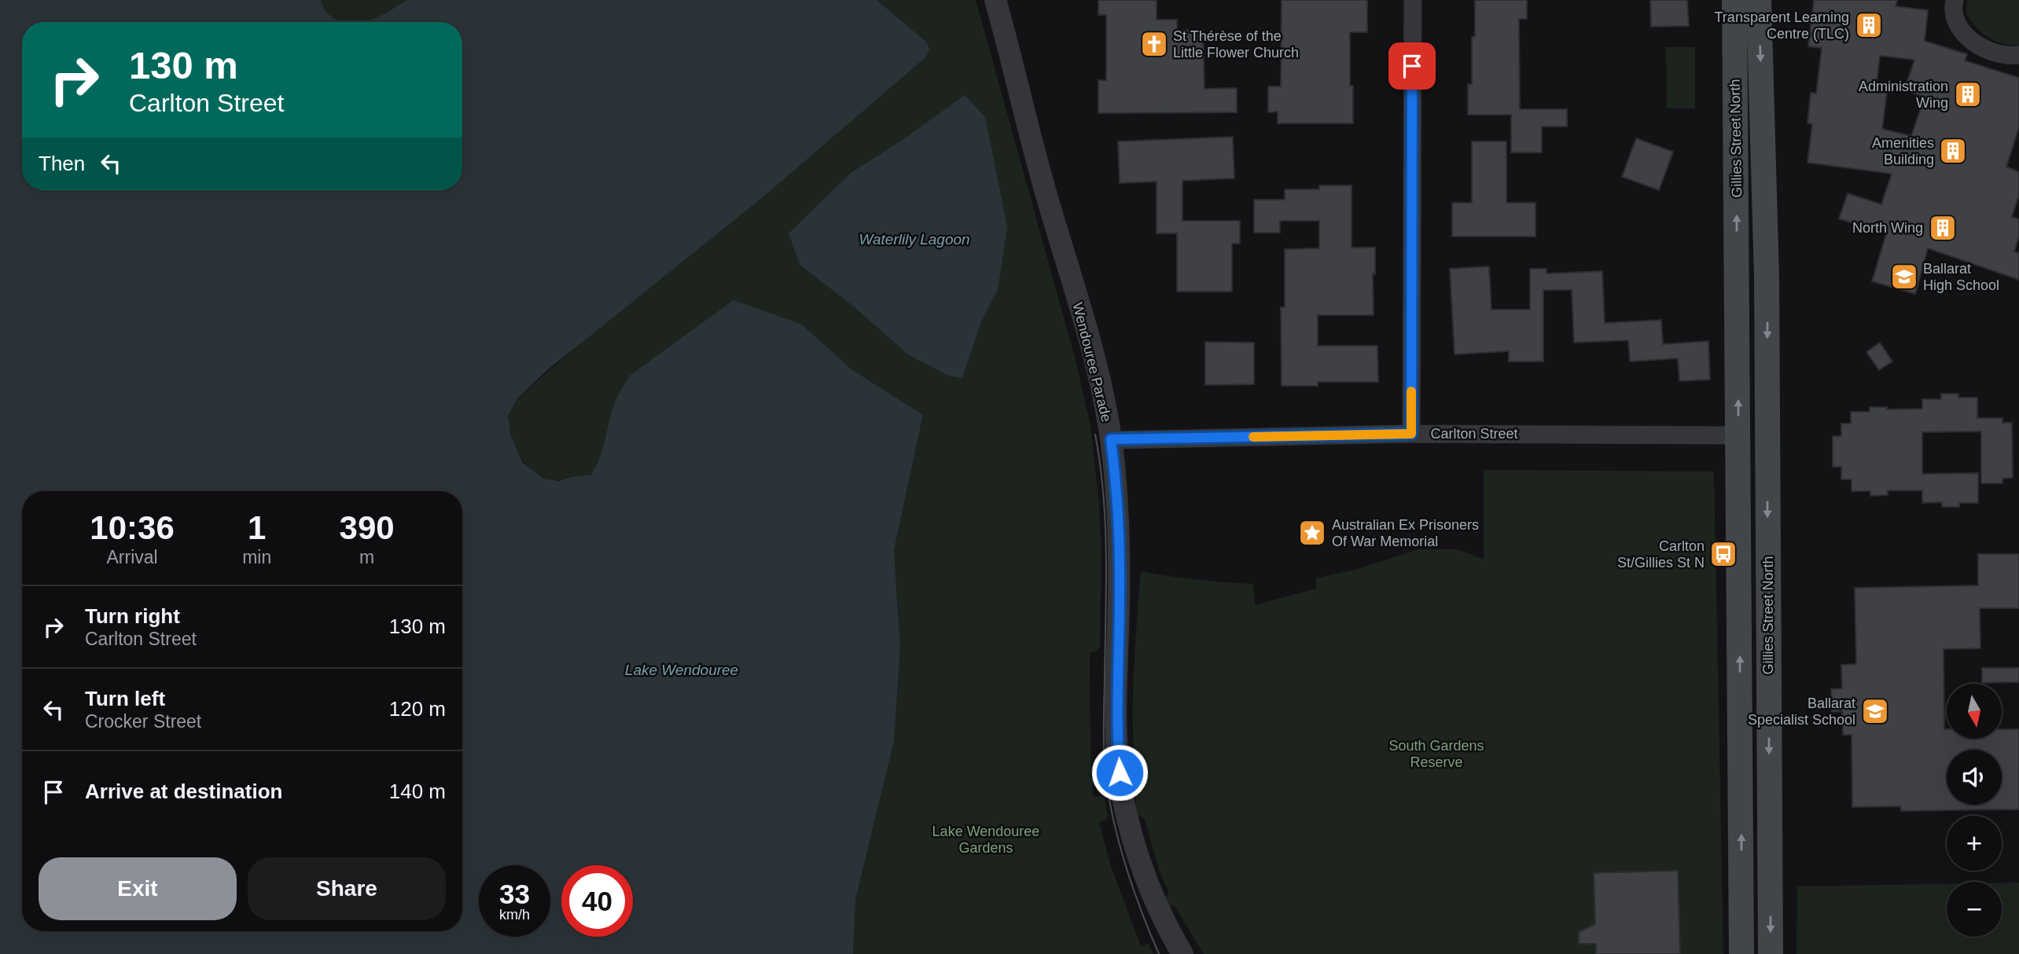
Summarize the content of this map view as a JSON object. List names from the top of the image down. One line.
{"streets":{"main road":["Gillies Street North"],"street":["Wendouree Parade","Carlton Street"]},"crossings":[["Gillies Street North","Carlton Street"],["Wendouree Parade","Carlton Street"]],"water":["Waterlily Lagoon","Lake Wendouree"],"parks":["South Gardens Reserve","Lake Wendouree Gardens"],"places":{"building":["Transparent Learning Centre (TLC)","Administration Wing","Amenities Building","North Wing"],"church":["St Thérèse of the Little Flower Church"],"school or university":["Ballarat High School","Ballarat Specialist School"],"place":["Australian Ex Prisoners Of War Memorial"],"bus stop":["Carlton St/Gillies St N"]},"north":"bottom","page":{"turn":["130 m","Carlton Street"],"then":"Then","eta":["10:36","Arrival","1","min","390","m"],"list":[{"name":"Turn right","note":"Carlton Street","value":"130 m"},{"name":"Turn left","note":"Crocker Street","value":"120 m"},{"name":"Arrive at destination","value":"140 m"}],"map_buttons":["+","−"],"buttons":["Exit","Share"],"speed":"33 km/h","limit":"40"}}
